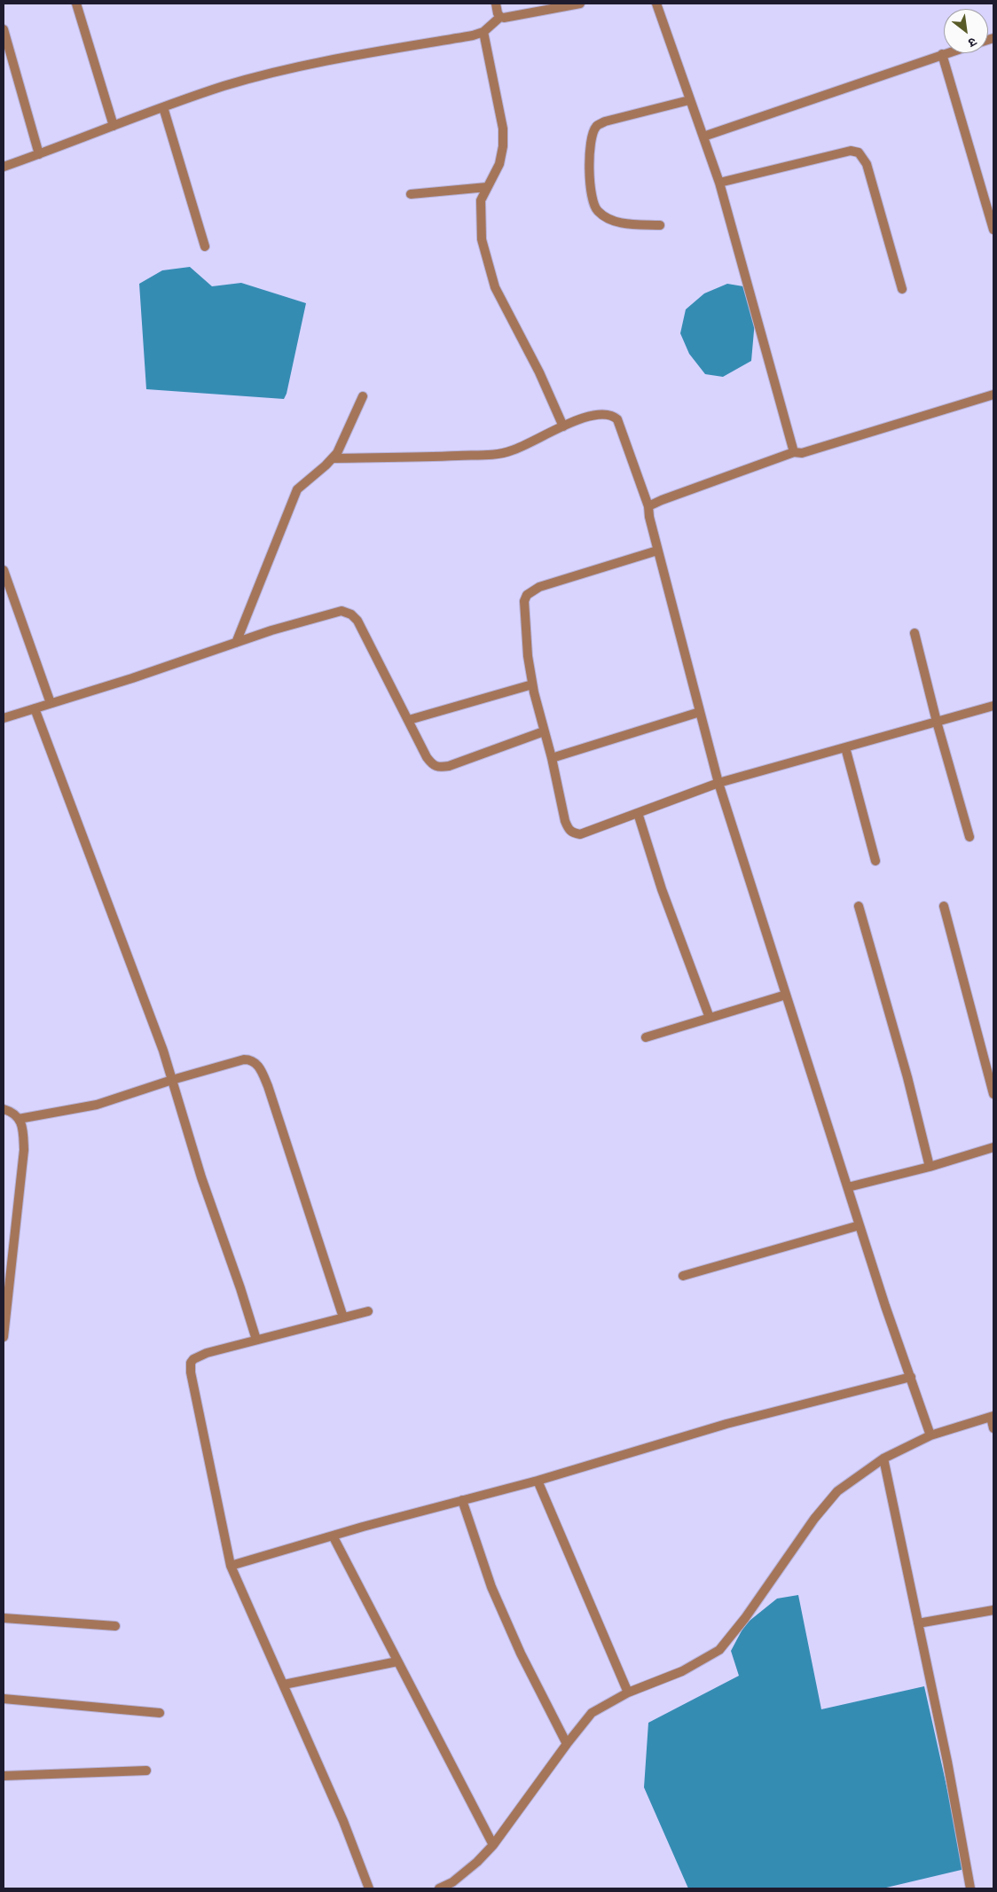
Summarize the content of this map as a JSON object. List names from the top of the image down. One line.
{"north":"bottom right"}
